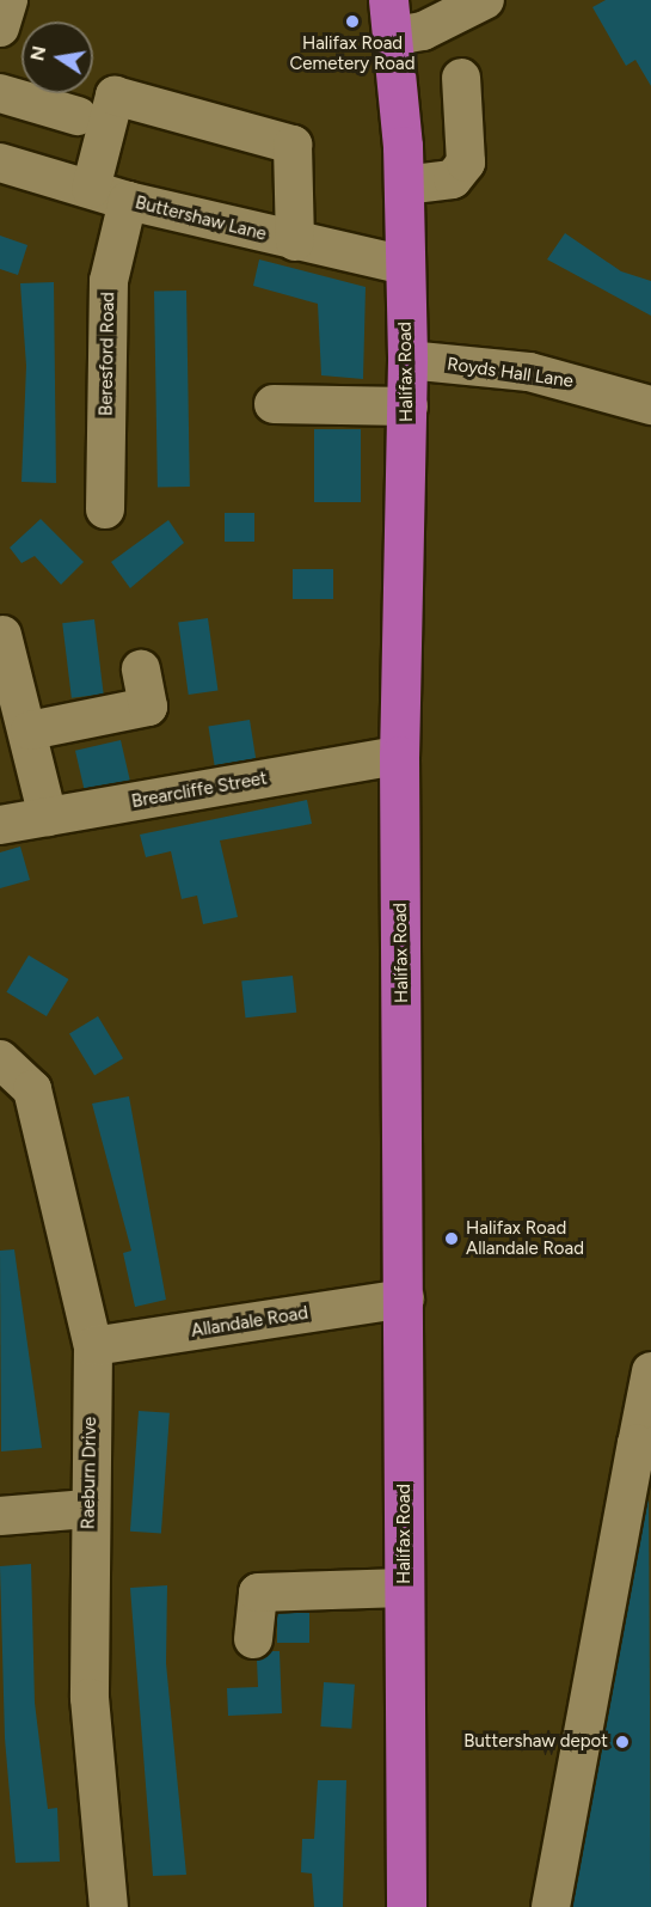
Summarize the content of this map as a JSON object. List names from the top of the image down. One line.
{"streets":{"highway":["Halifax Road"],"street":["Buttershaw Lane","Beresford Road","Royds Hall Lane","Brearcliffe Street","Allandale Road","Raeburn Drive"]},"crossings":[["Buttershaw Lane","Beresford Road"],["Buttershaw Lane","Halifax Road"],["Halifax Road","Royds Hall Lane"],["Halifax Road","Brearcliffe Street"],["Halifax Road","Allandale Road"],["Allandale Road","Raeburn Drive"]],"places":["Halifax Road Cemetery Road","Halifax Road Allandale Road","Buttershaw depot"],"north":"left"}
